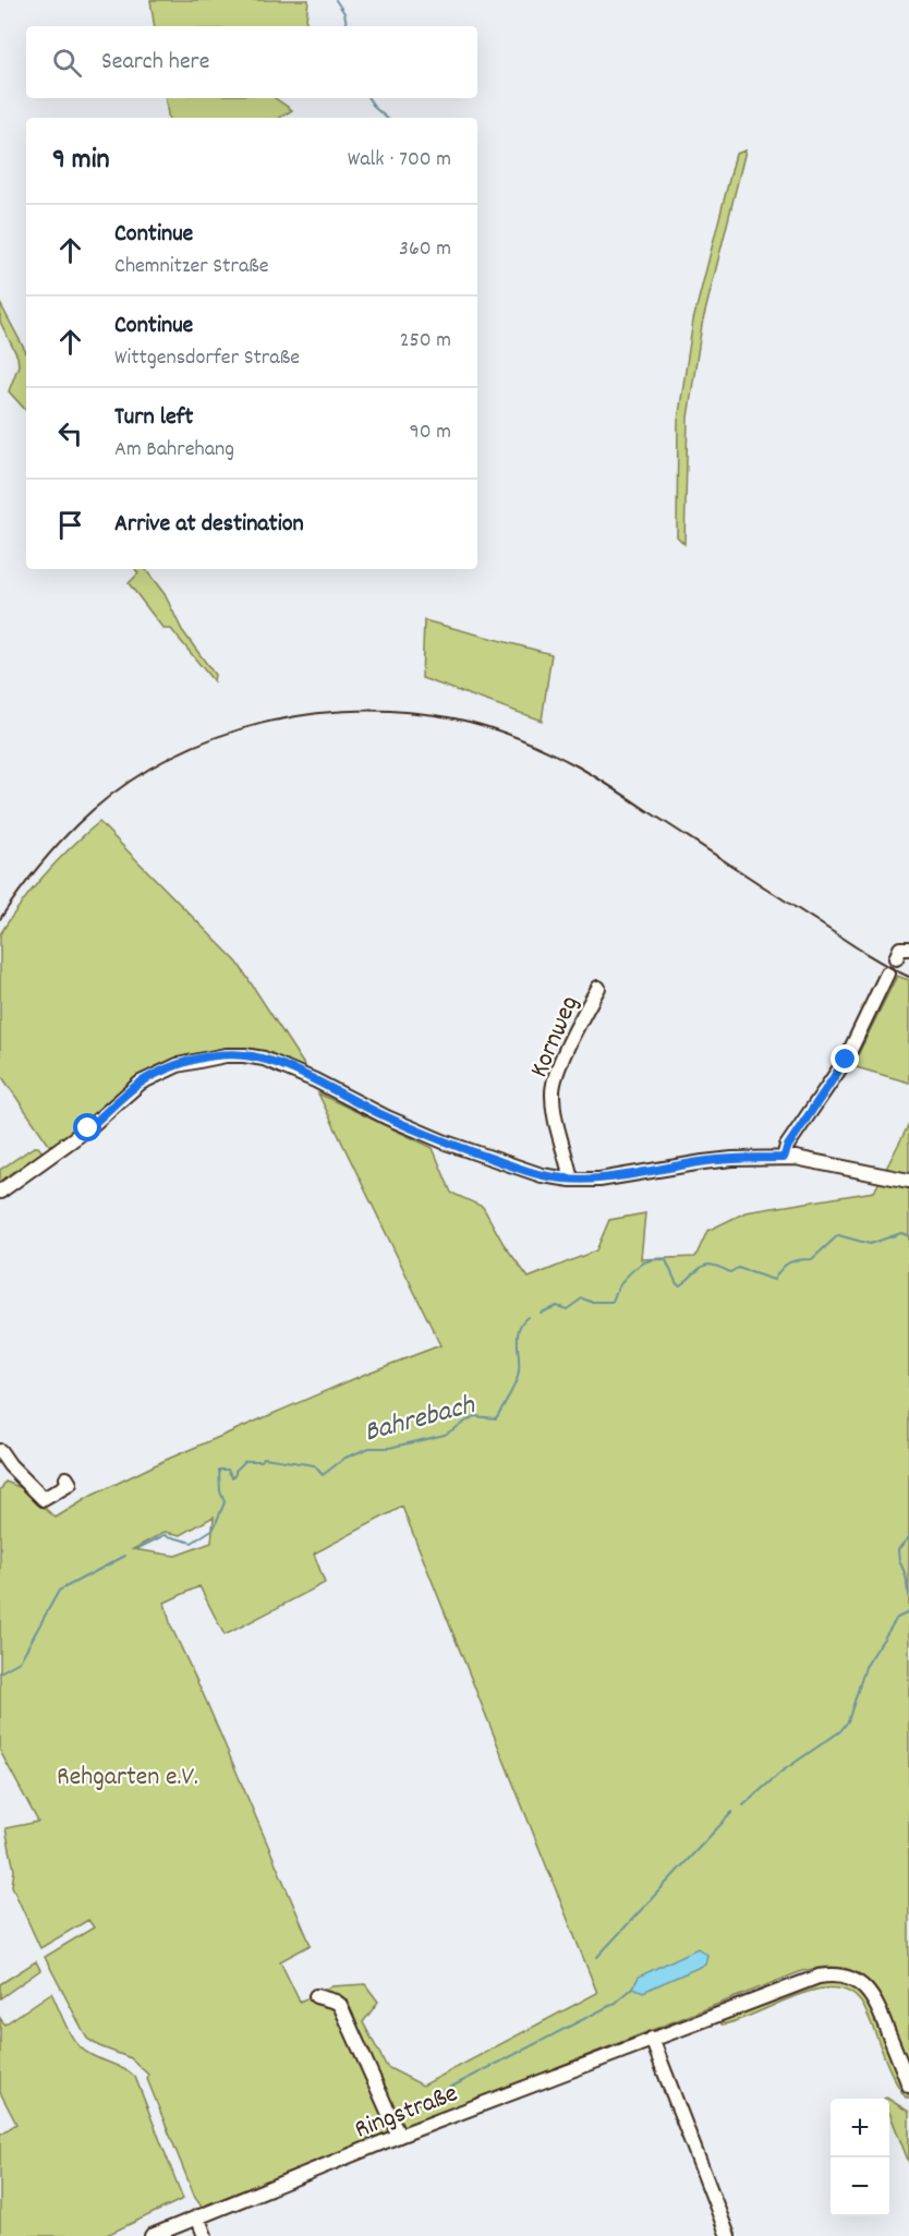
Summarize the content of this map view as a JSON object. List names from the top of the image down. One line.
{"streets":{"street":["Kornweg","Ringstraße"]},"water":["Bahrebach"],"parks":["Rehgarten e.V."],"page":{"search":"Search here","heading":["9 min","Walk · 700 m"],"list":[["Continue","Chemnitzer Straße","360 m"],["Continue","Wittgensdorfer Straße","250 m"],["Turn left","Am Bahrehang","90 m"],"Arrive at destination"],"map_buttons":["+","−"]}}
